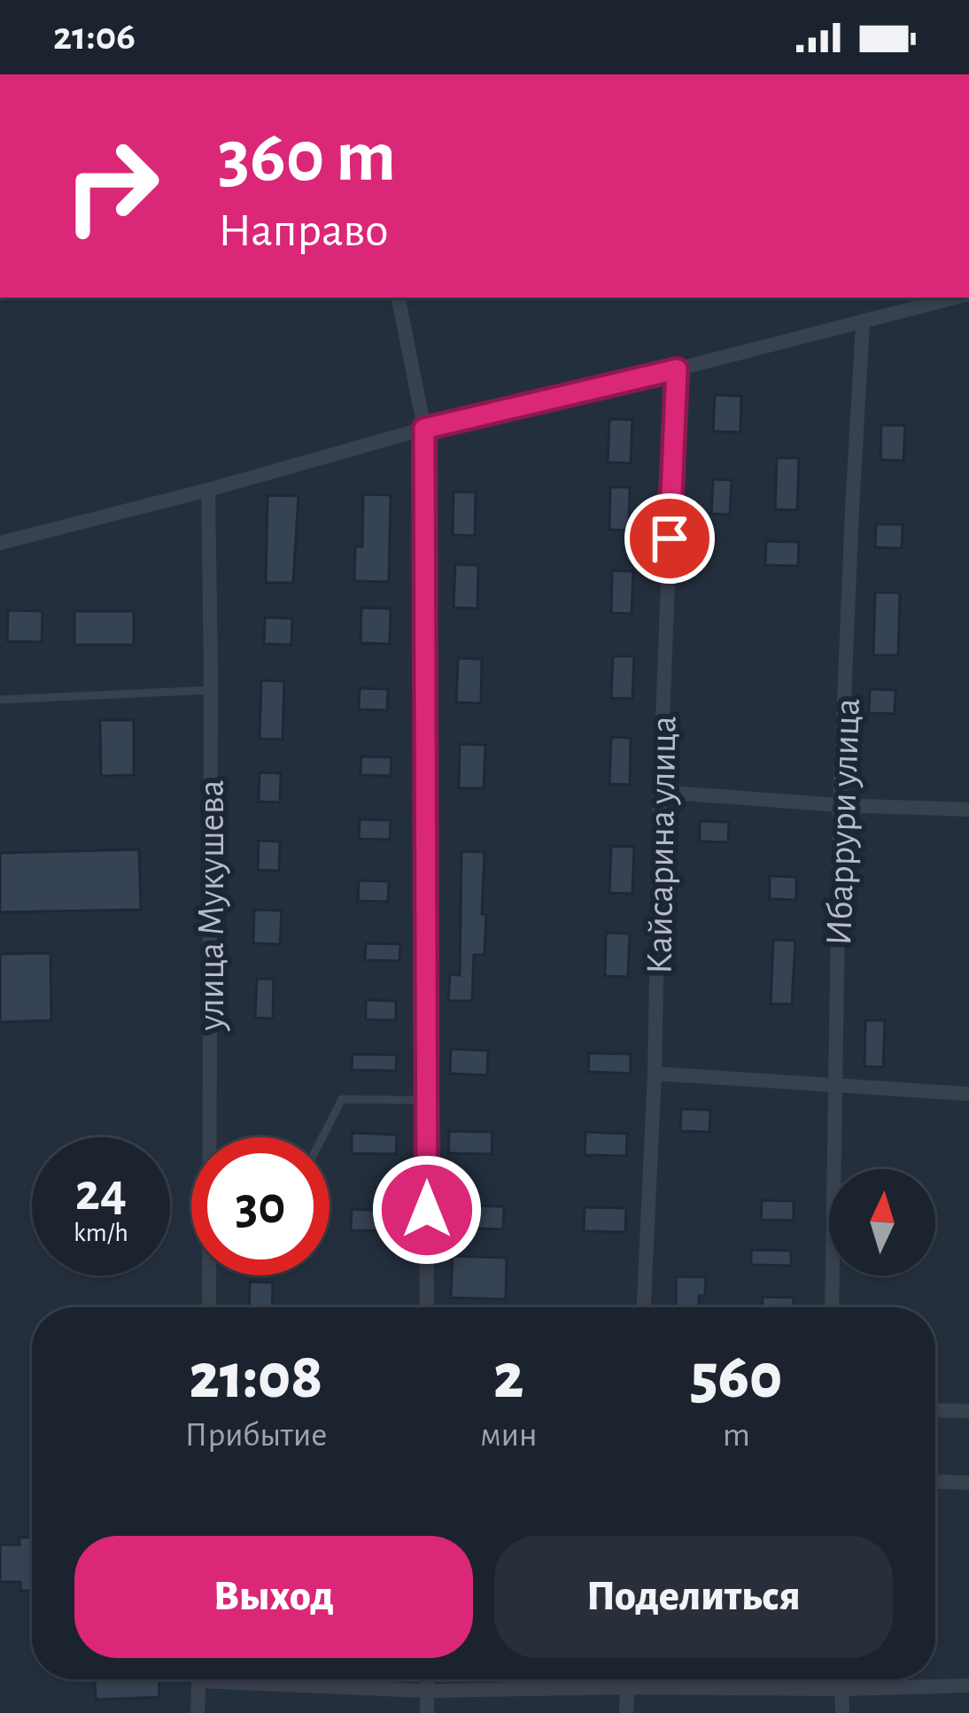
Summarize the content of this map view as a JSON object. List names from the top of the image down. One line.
{"streets":{"street":["Ибаррури улица","Кайсарина улица","улица Мукушева"]},"north":"top","page":{"status":"21:06","turn":["360 m","Направо"],"speed":"24 km/h","limit":"30","eta":["21:08","Прибытие","2","мин","560","m"],"buttons":["Выход","Поделиться"]}}
